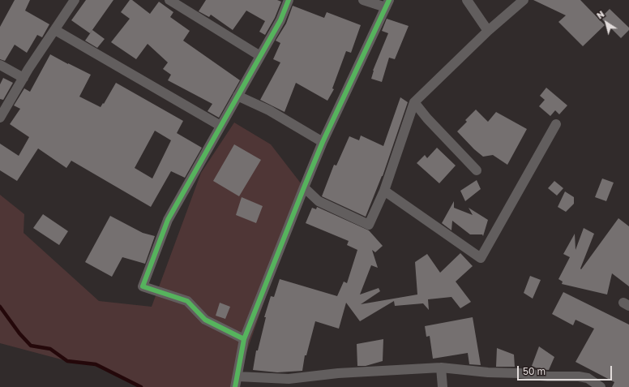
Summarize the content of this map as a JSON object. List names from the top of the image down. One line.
{"scale_bar":"50 m","north":"top left"}
